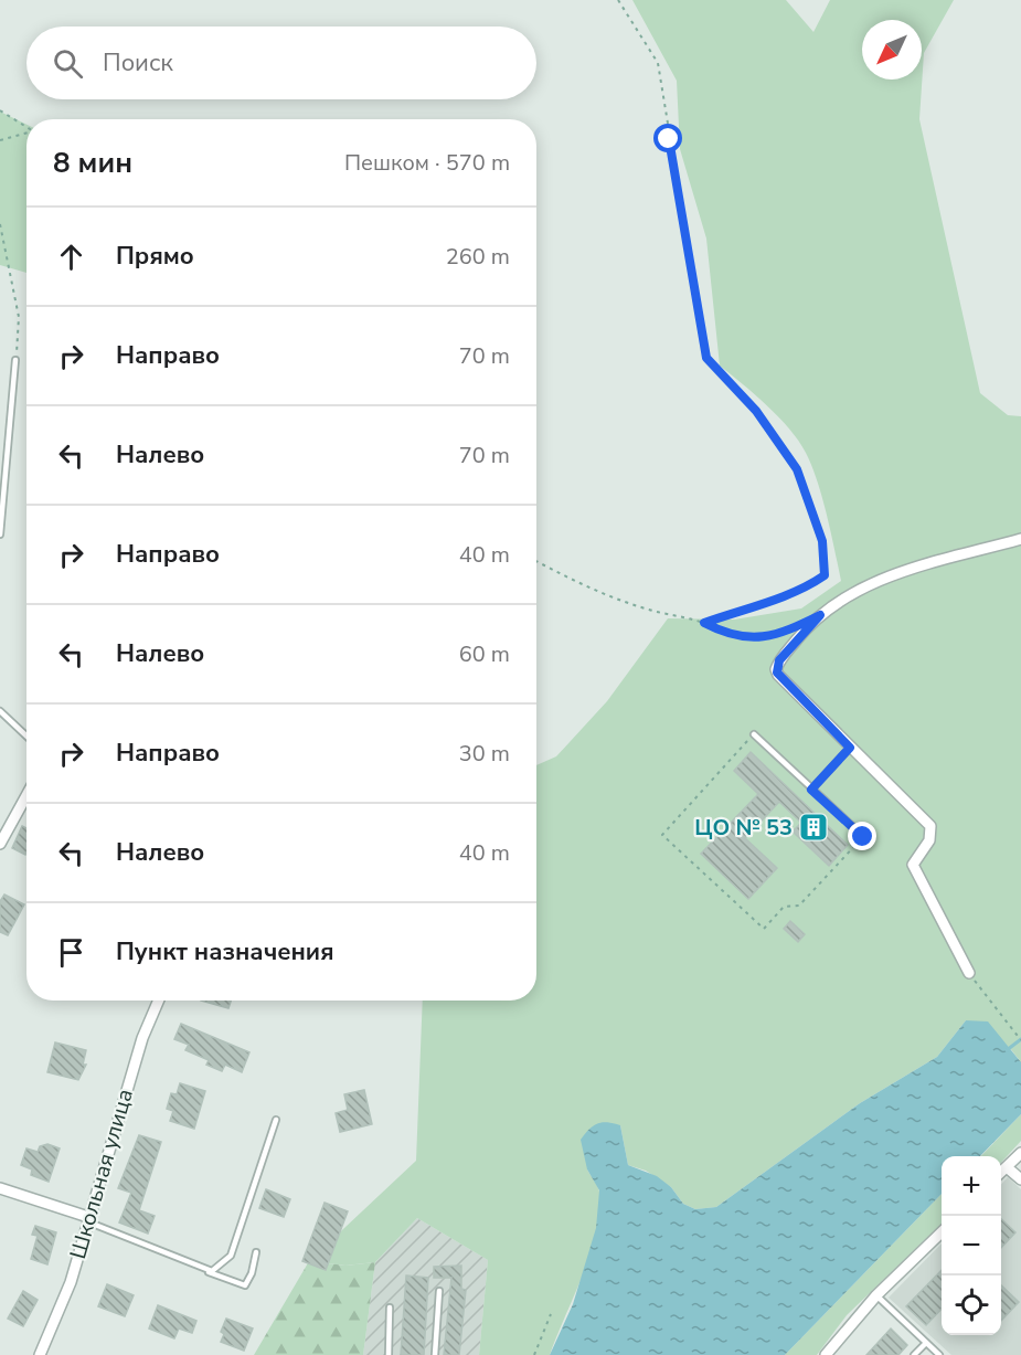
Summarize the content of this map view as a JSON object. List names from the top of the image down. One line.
{"streets":{"street":["Школьная улица"]},"places":{"building":["ЦО № 53"]},"north":"bottom left","page":{"search":"Поиск","heading":["8 мин","Пешком · 570 m"],"list":[["Прямо","260 m"],["Направо","70 m"],["Налево","70 m"],["Направо","40 m"],["Налево","60 m"],["Направо","30 m"],["Налево","40 m"],"Пункт назначения"],"map_buttons":["+","−"]}}
